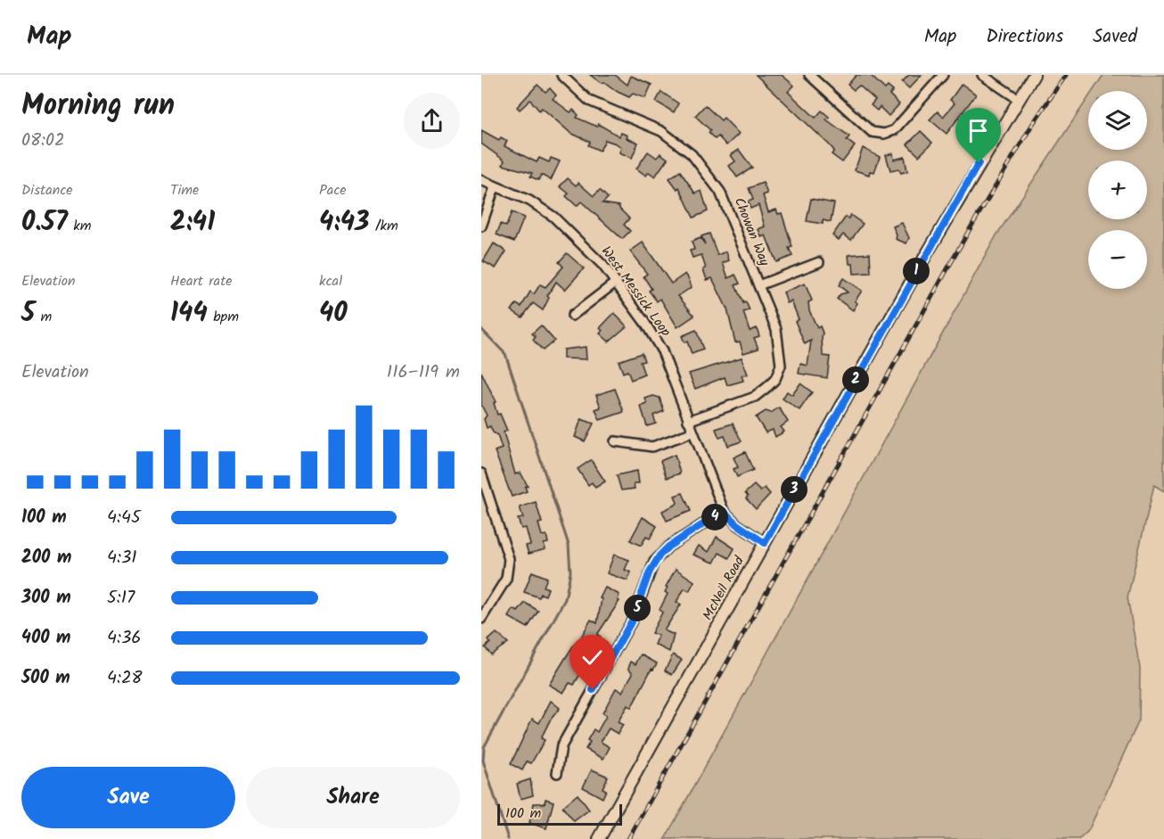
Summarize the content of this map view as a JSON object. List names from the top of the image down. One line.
{"streets":{"main road":["McNeil Road"],"street":["Chowan Way","West Messick Loop"]},"crossings":[["Chowan Way","West Messick Loop"],["West Messick Loop","McNeil Road"]],"scale_bar":"100 m","page":{"header":"Map","nav":["Map","Directions","Saved"],"heading":["Morning run","08:02"],"map_buttons":["+","−"],"stats":[["Distance","0.57 km"],["Time","2:41"],["Pace","4:43 /km"],["Elevation","5 m"],["Heart rate","144 bpm"],["kcal","40"]],"pins":["1","2","3","4","5"],"chart":["Elevation","116–119 m"],"list":[{"name":"100 m","note":"4:45"},{"name":"200 m","note":"4:31"},{"name":"300 m","note":"5:17"},{"name":"400 m","note":"4:36"},{"name":"500 m","note":"4:28"}],"buttons":["Save","Share"],"scale":"100 m"}}
